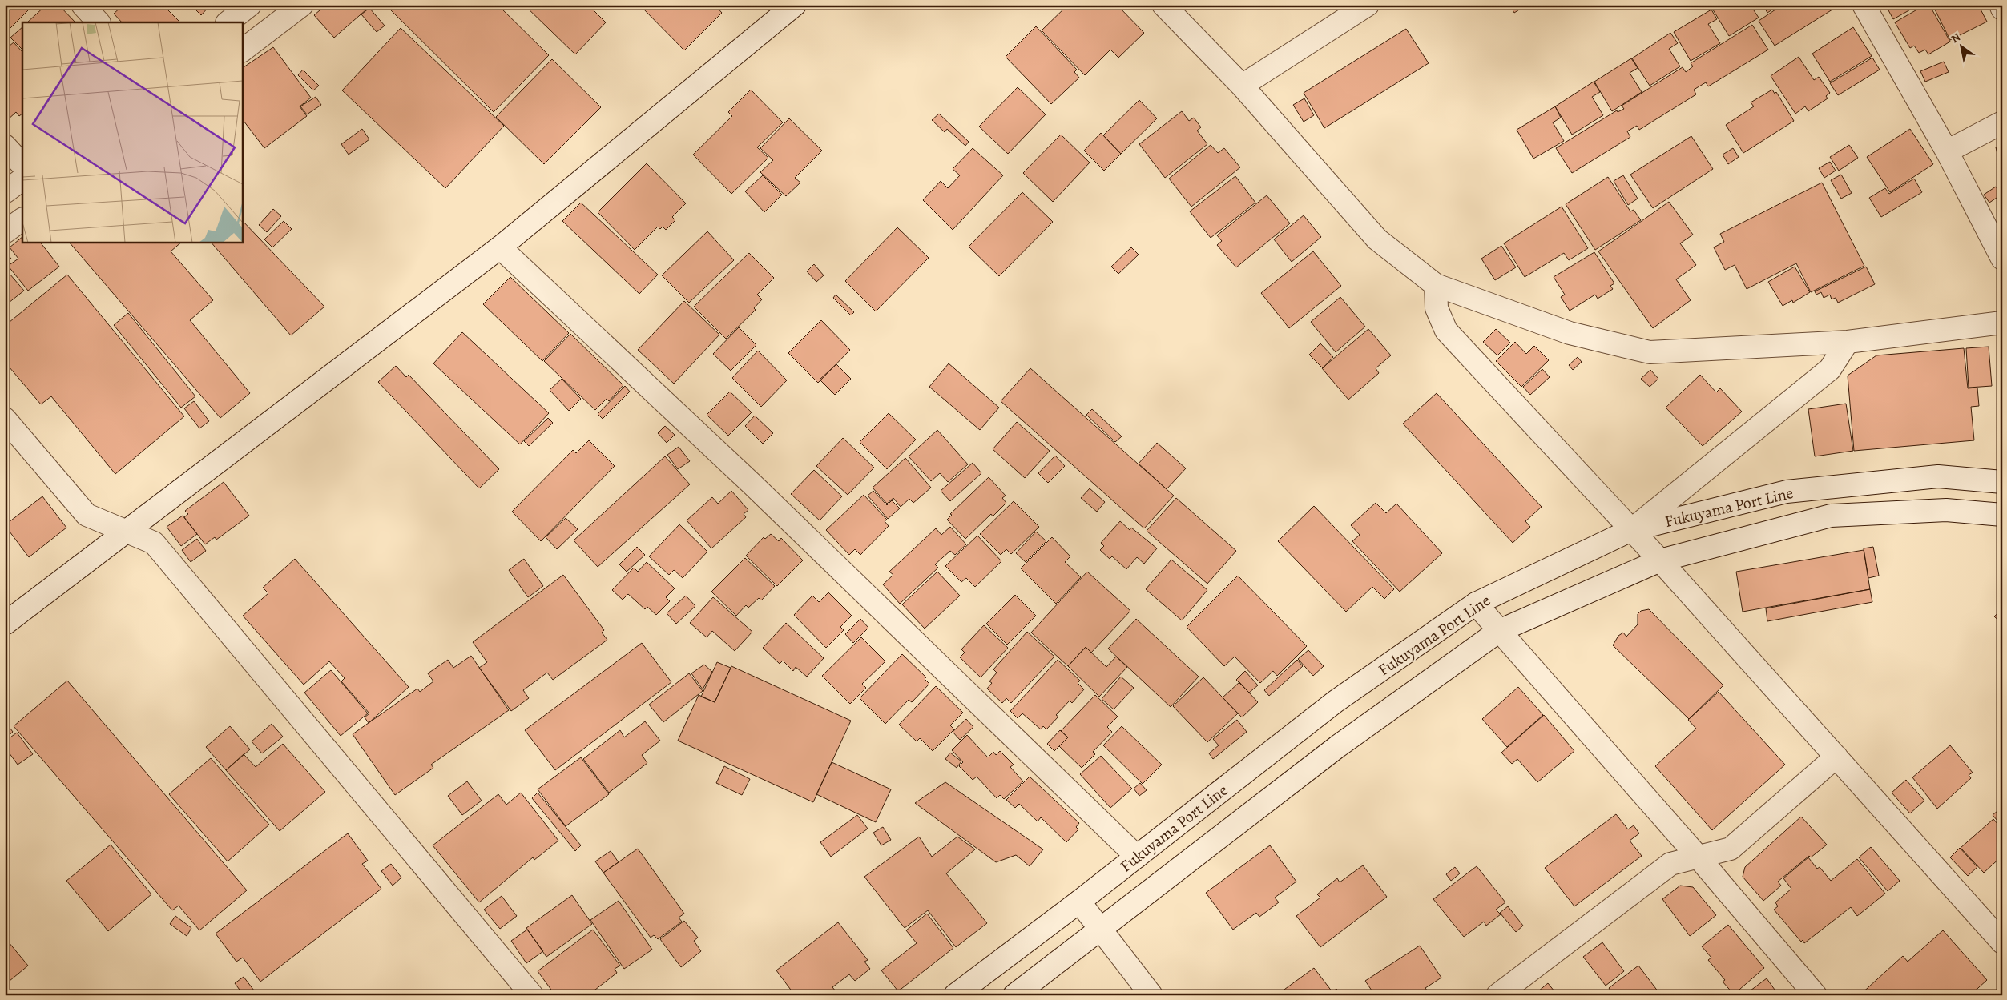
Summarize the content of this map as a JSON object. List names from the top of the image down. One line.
{"streets":{"street":["Fukuyama Port Line"]},"north":"top left"}
